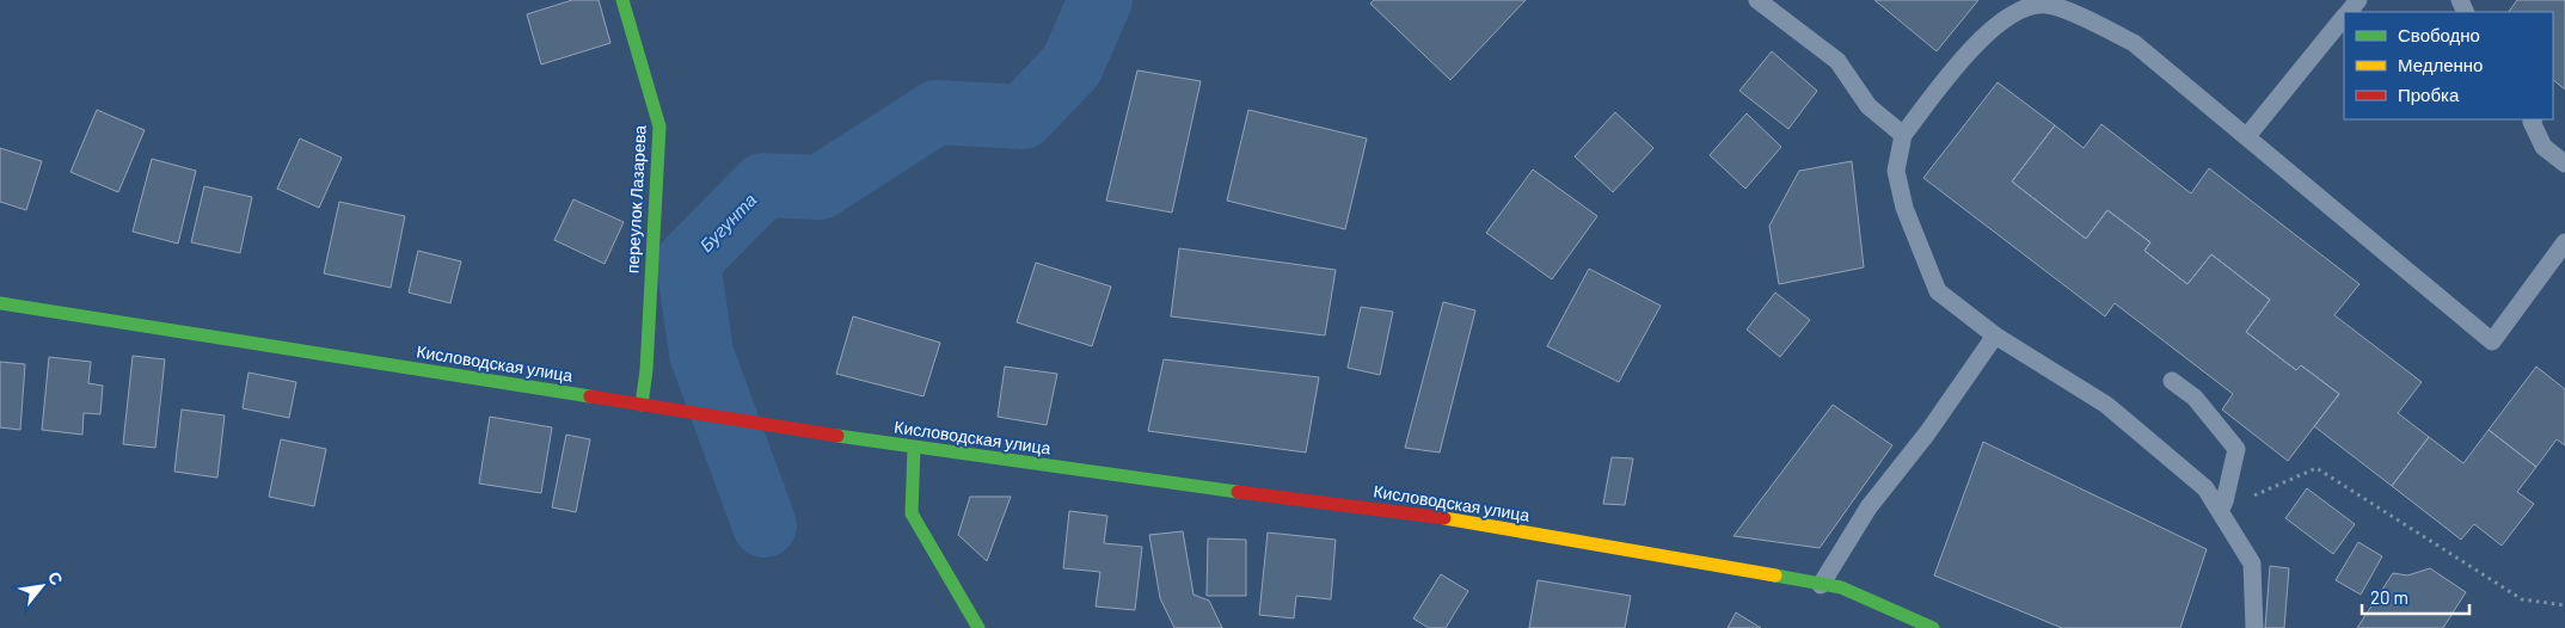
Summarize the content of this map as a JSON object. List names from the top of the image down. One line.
{"streets":{"street":["переулок Лазарева","Кисловодская улица"]},"crossings":[["переулок Лазарева","Кисловодская улица"]],"water":["Бугунта"],"legend":["Свободно","Медленно","Пробка"],"scale_bar":"20 m","north":"top right"}
